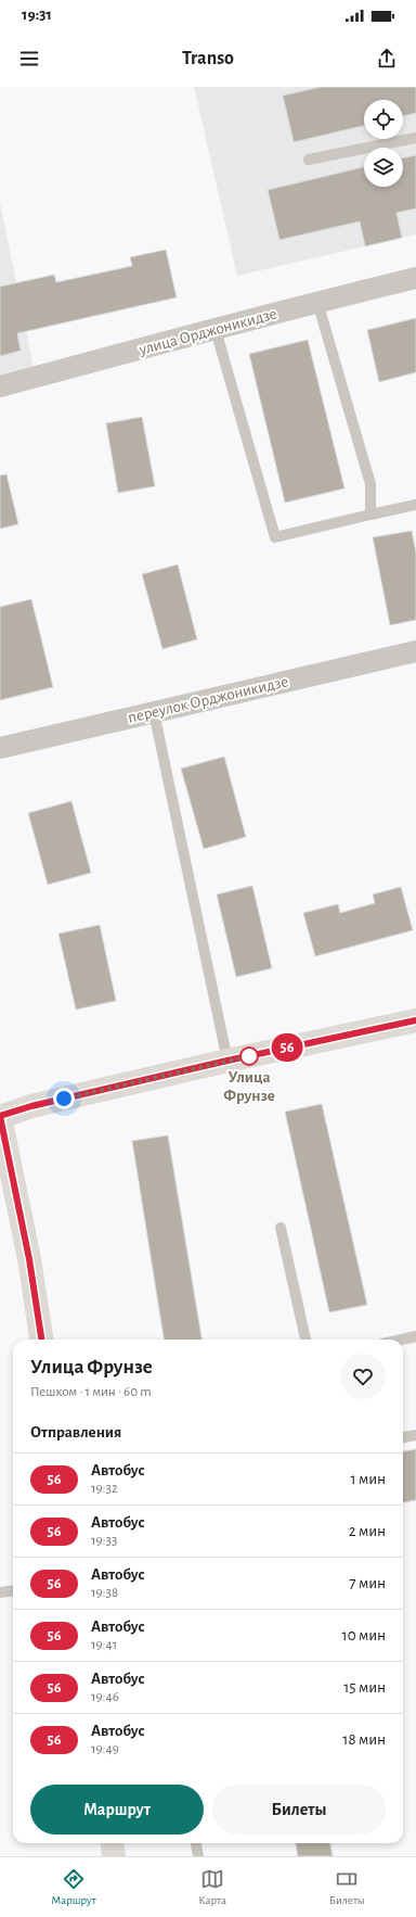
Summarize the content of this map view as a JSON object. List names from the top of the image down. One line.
{"streets":{"street":["улица Орджоникидзе","переулок Орджоникидзе"]},"places":["Улица Фрунзе"],"lines":["bus line 56"],"page":{"status":"19:31","header":"Transo","on_map":"56","heading":[["Улица Фрунзе","Пешком · 1 мин · 60 m"],"Отправления"],"list":[{"mark":"56","name":"Автобус","note":"19:32","value":"1 мин"},{"mark":"56","name":"Автобус","note":"19:33","value":"2 мин"},{"mark":"56","name":"Автобус","note":"19:38","value":"7 мин"},{"mark":"56","name":"Автобус","note":"19:41","value":"10 мин"},{"mark":"56","name":"Автобус","note":"19:46","value":"15 мин"},{"mark":"56","name":"Автобус","note":"19:49","value":"18 мин"}],"buttons":["Маршрут","Билеты"],"tabs":["Маршрут","Карта","Билеты"]}}
